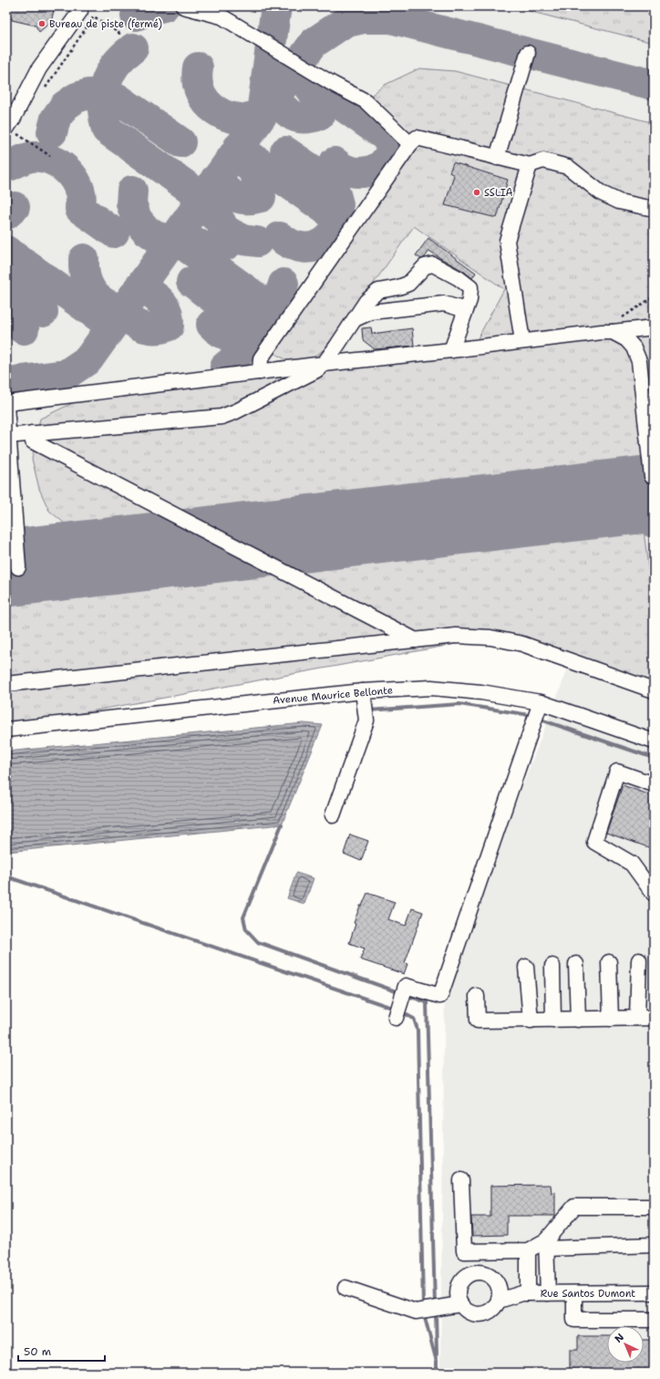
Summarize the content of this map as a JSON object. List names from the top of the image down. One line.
{"streets":{"street":["Avenue Maurice Bellonte","Rue Santos Dumont"]},"places":["Bureau de piste (fermé)","SSLIA"],"scale_bar":"50 m","north":"top left"}
